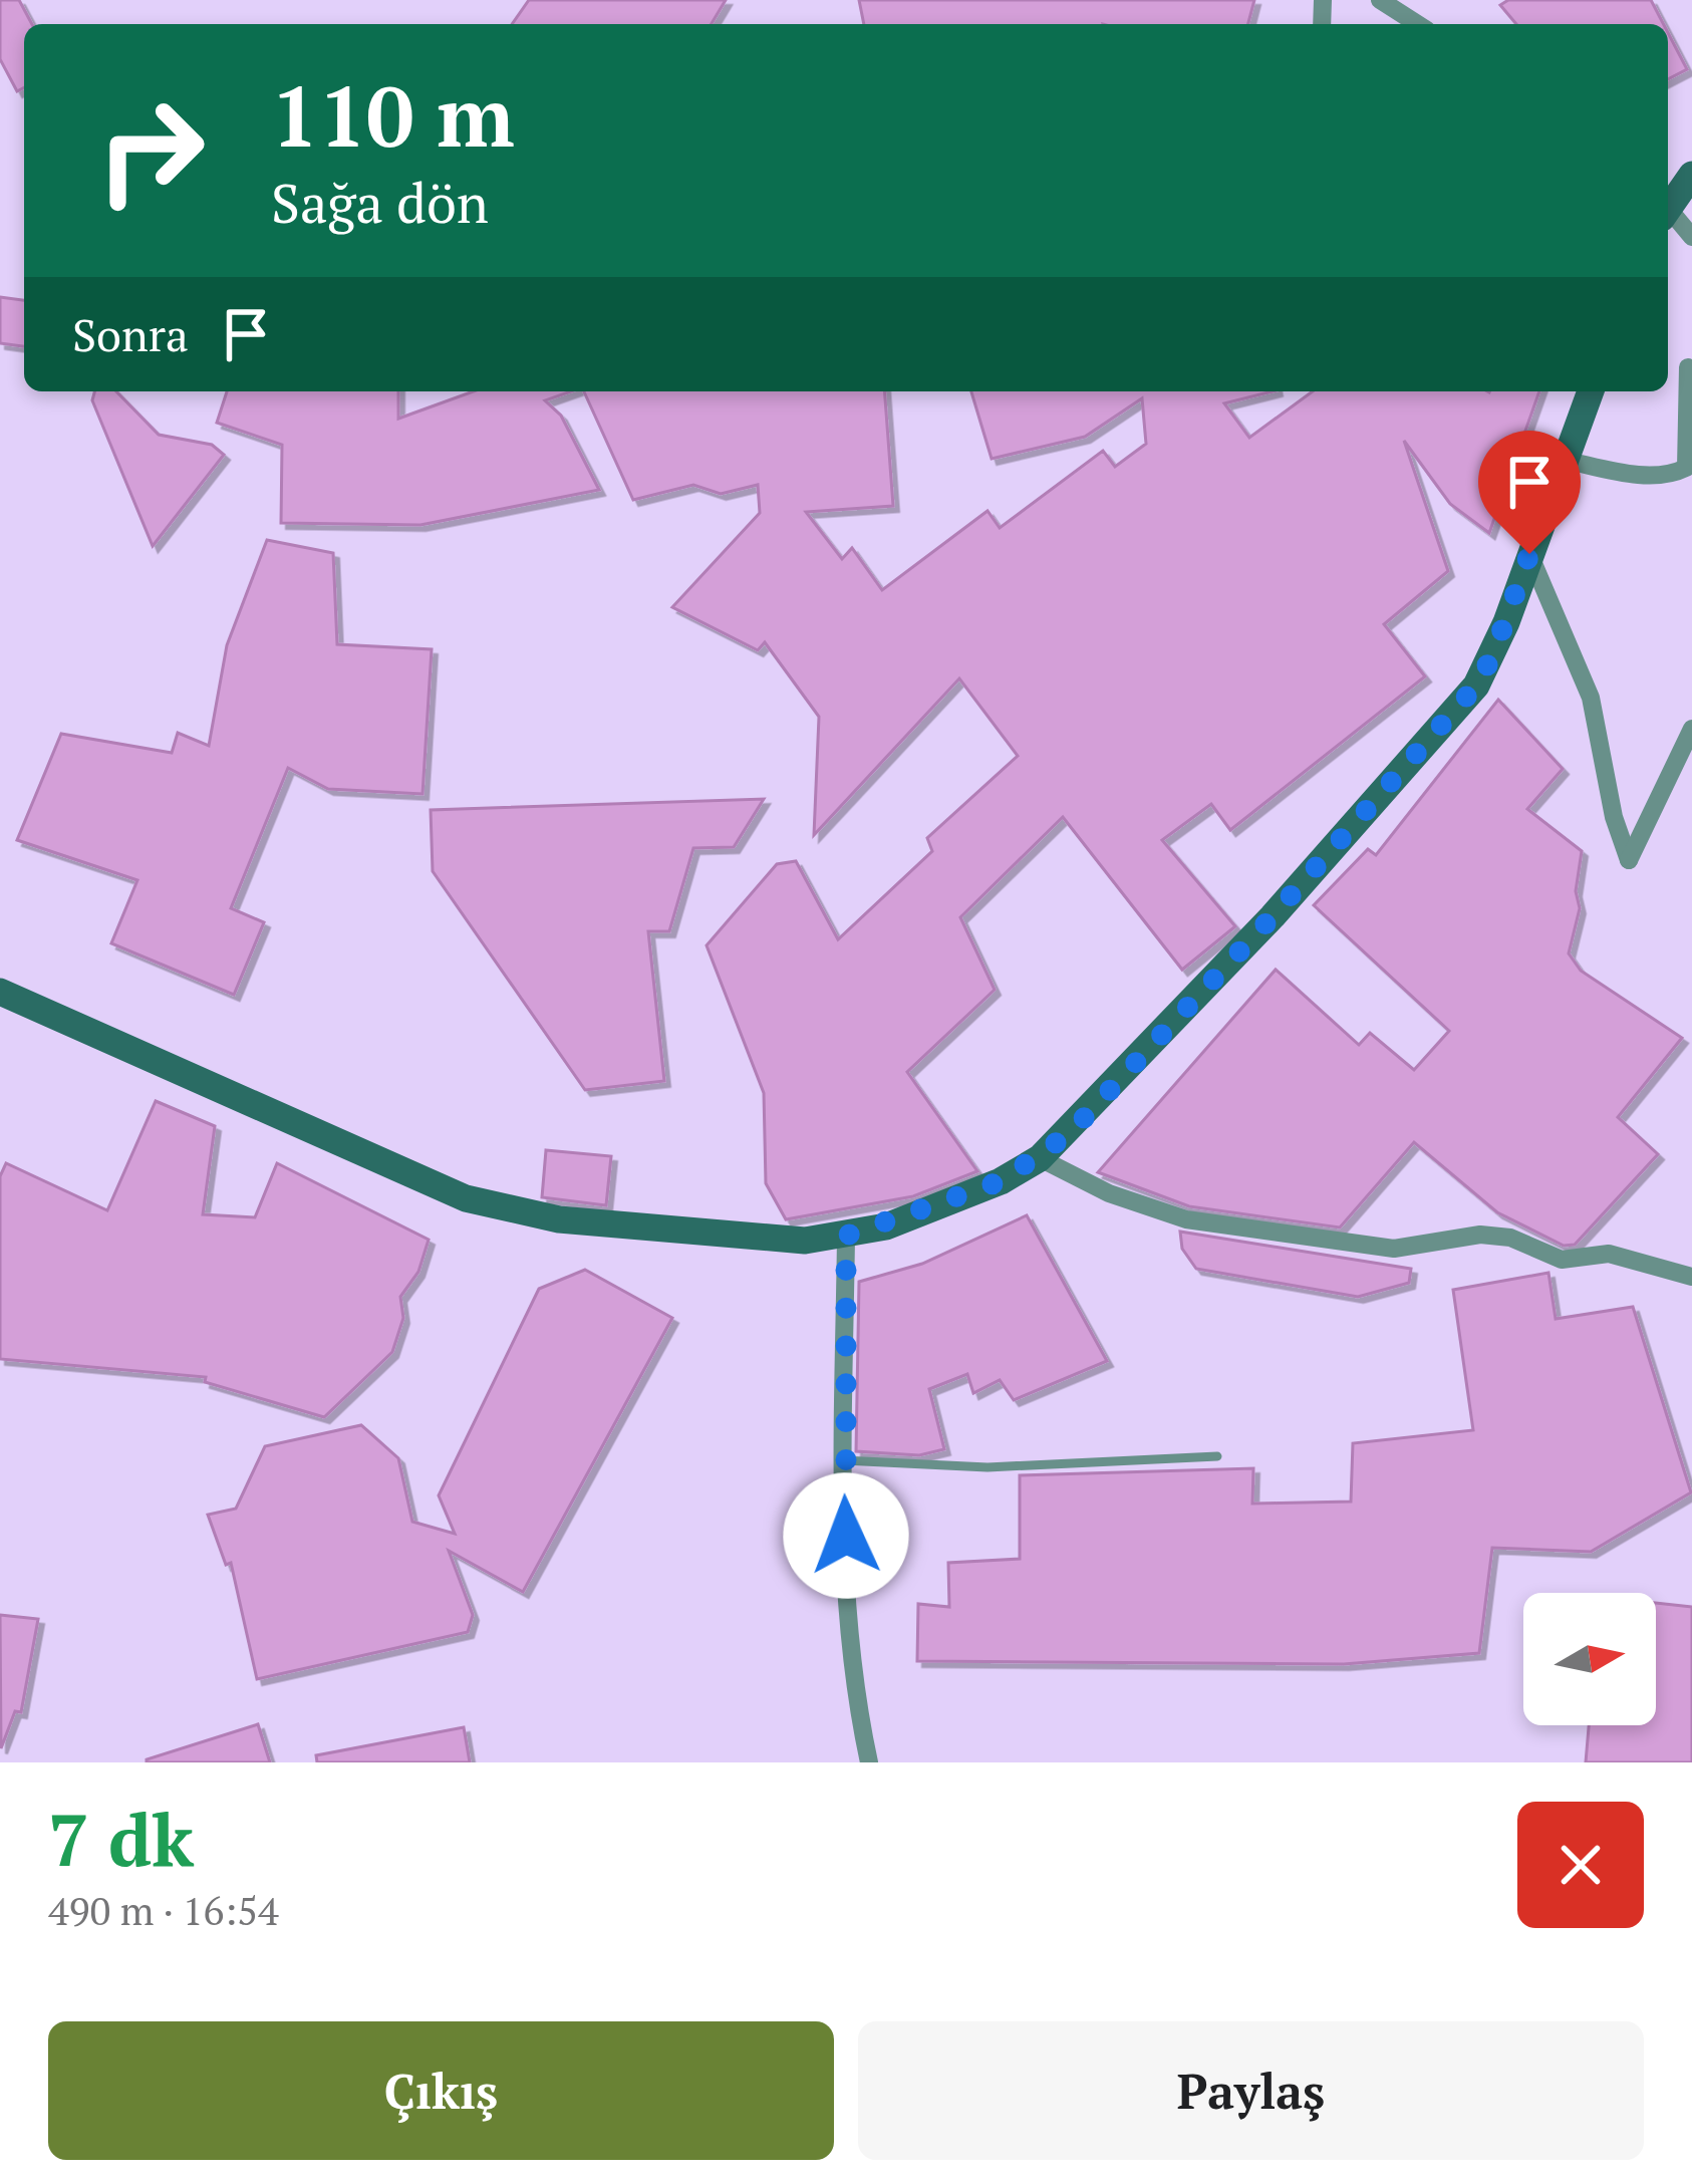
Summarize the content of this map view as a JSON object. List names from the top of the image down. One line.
{"north":"right","page":{"turn":["110 m","Sağa dön"],"then":"Sonra","heading":["7 dk","490 m · 16:54"],"buttons":["Çıkış","Paylaş"]}}
